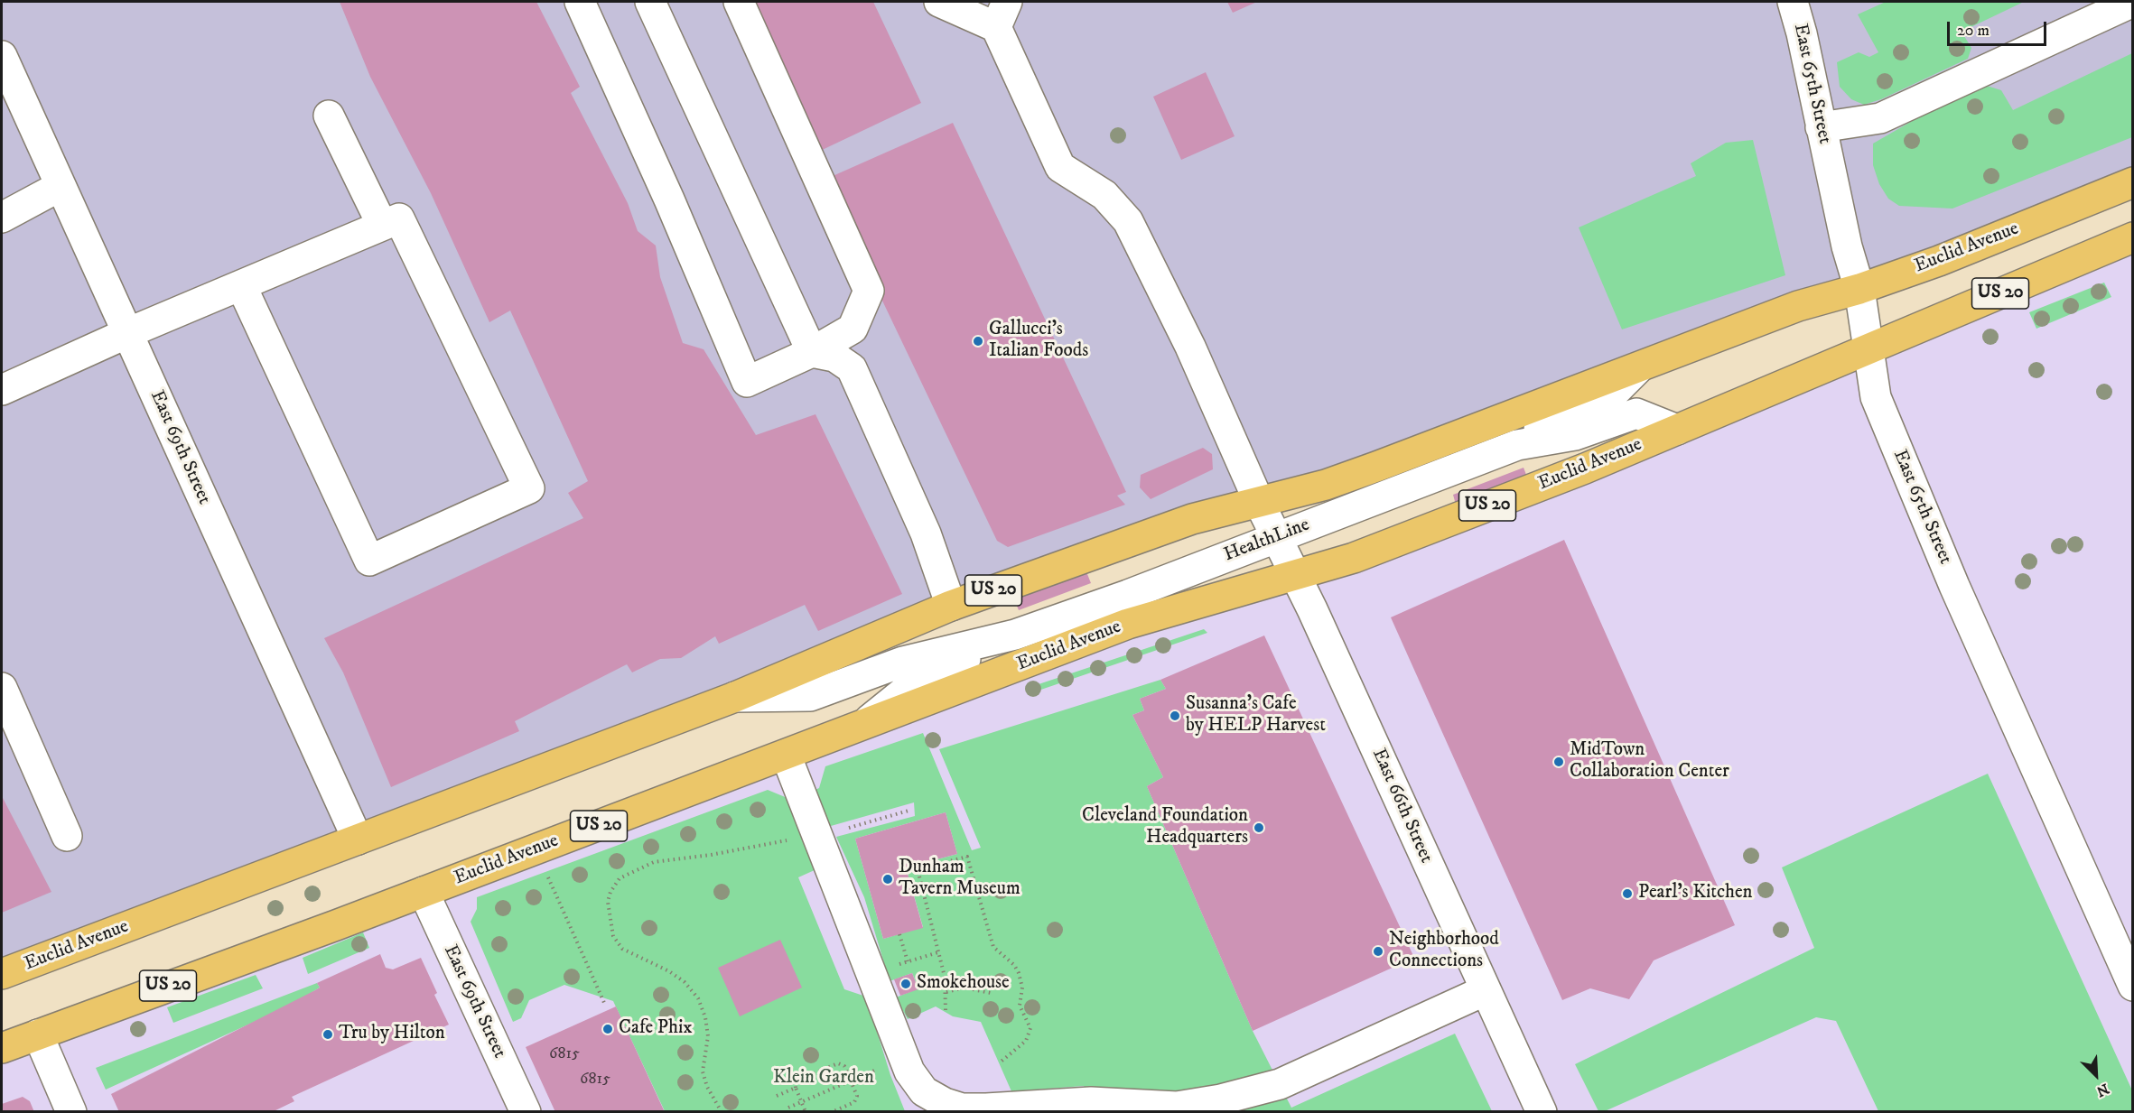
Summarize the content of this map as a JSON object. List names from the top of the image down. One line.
{"streets":{"main road":["Euclid Avenue","US 20"],"street":["East 65th Street","East 69th Street","HealthLine","East 66th Street"]},"crossings":[["East 65th Street","Euclid Avenue"],["Euclid Avenue","East 69th Street"],["Euclid Avenue","HealthLine"],["Euclid Avenue","East 66th Street"],["HealthLine","East 66th Street"]],"parks":["Klein Garden"],"places":["Gallucci's Italian Foods","Susanna's Cafe by HELP Harvest","MidTown Collaboration Center","Cleveland Foundation Headquarters","Dunham Tavern Museum","Pearl's Kitchen","Neighborhood Connections","Smokehouse","Cafe Phix","Tru by Hilton"],"house_numbers":["6815","6815"],"scale_bar":"20 m","north":"bottom right"}
